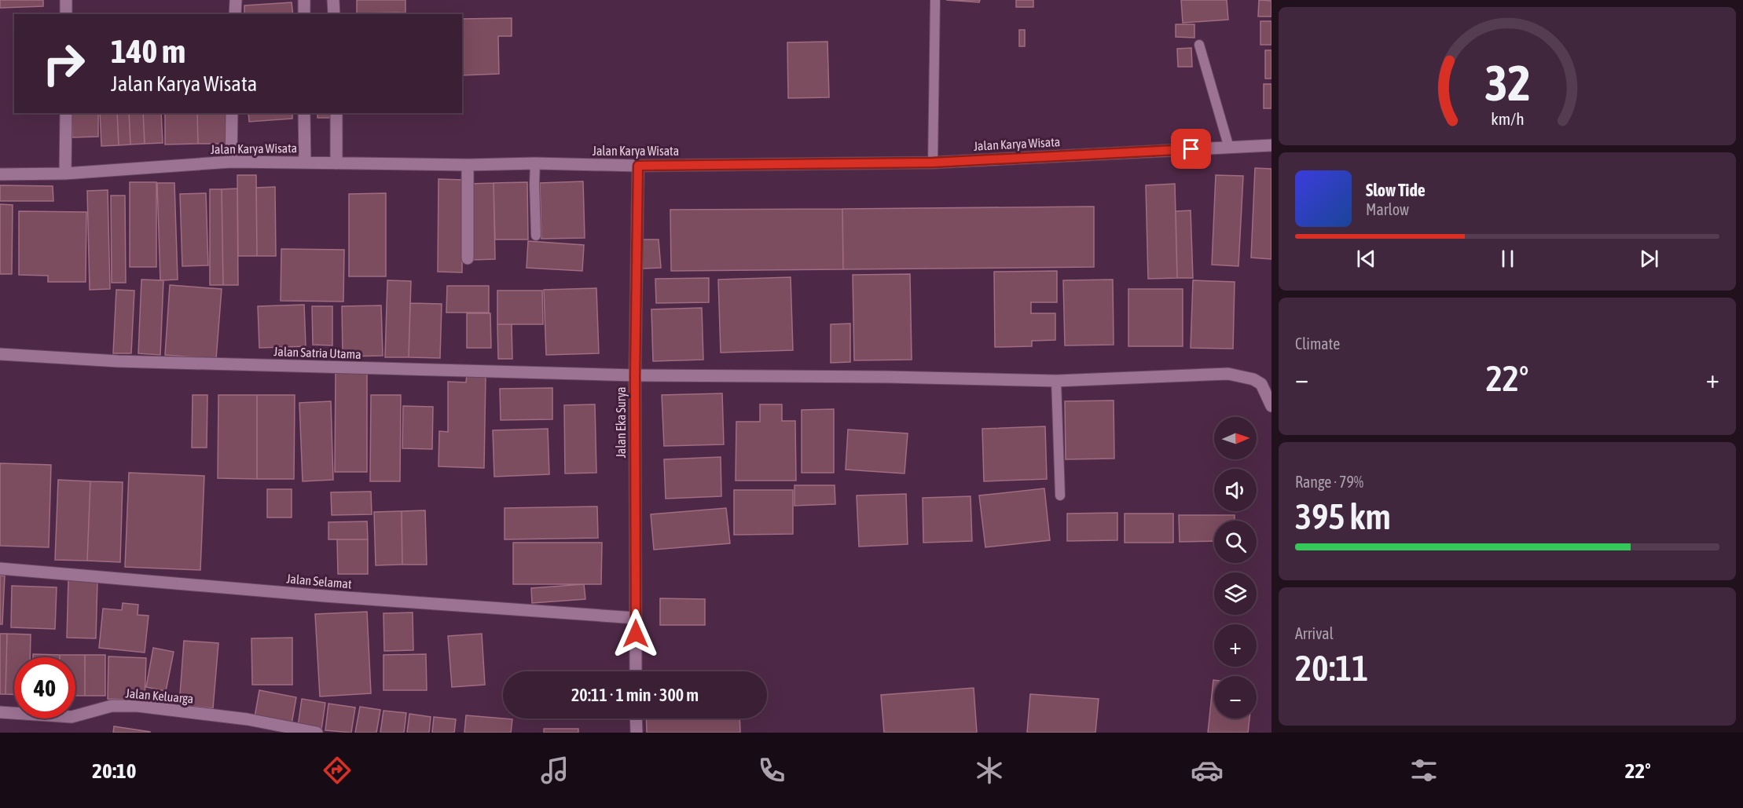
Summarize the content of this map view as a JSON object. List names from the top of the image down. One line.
{"streets":{"street":["Jalan Karya Wisata","Jalan Satria Utama","Jalan Eka Surya","Jalan Selamat","Jalan Keluarga"]},"crossings":[["Jalan Karya Wisata","Jalan Eka Surya"],["Jalan Satria Utama","Jalan Eka Surya"],["Jalan Eka Surya","Jalan Selamat"]],"north":"right","page":{"turn":["140 m","Jalan Karya Wisata"],"song":["Slow Tide","Marlow"],"tile":["Climate",["Range · 79%","395 km"],["Arrival","20:11"]],"heat":["−","22°","+"],"map_buttons":["+","−"],"limit":"40","trip":"20:11 · 1 min · 300 m","tabs":["20:10","22°"],"gauge":["32","km/h"]}}
